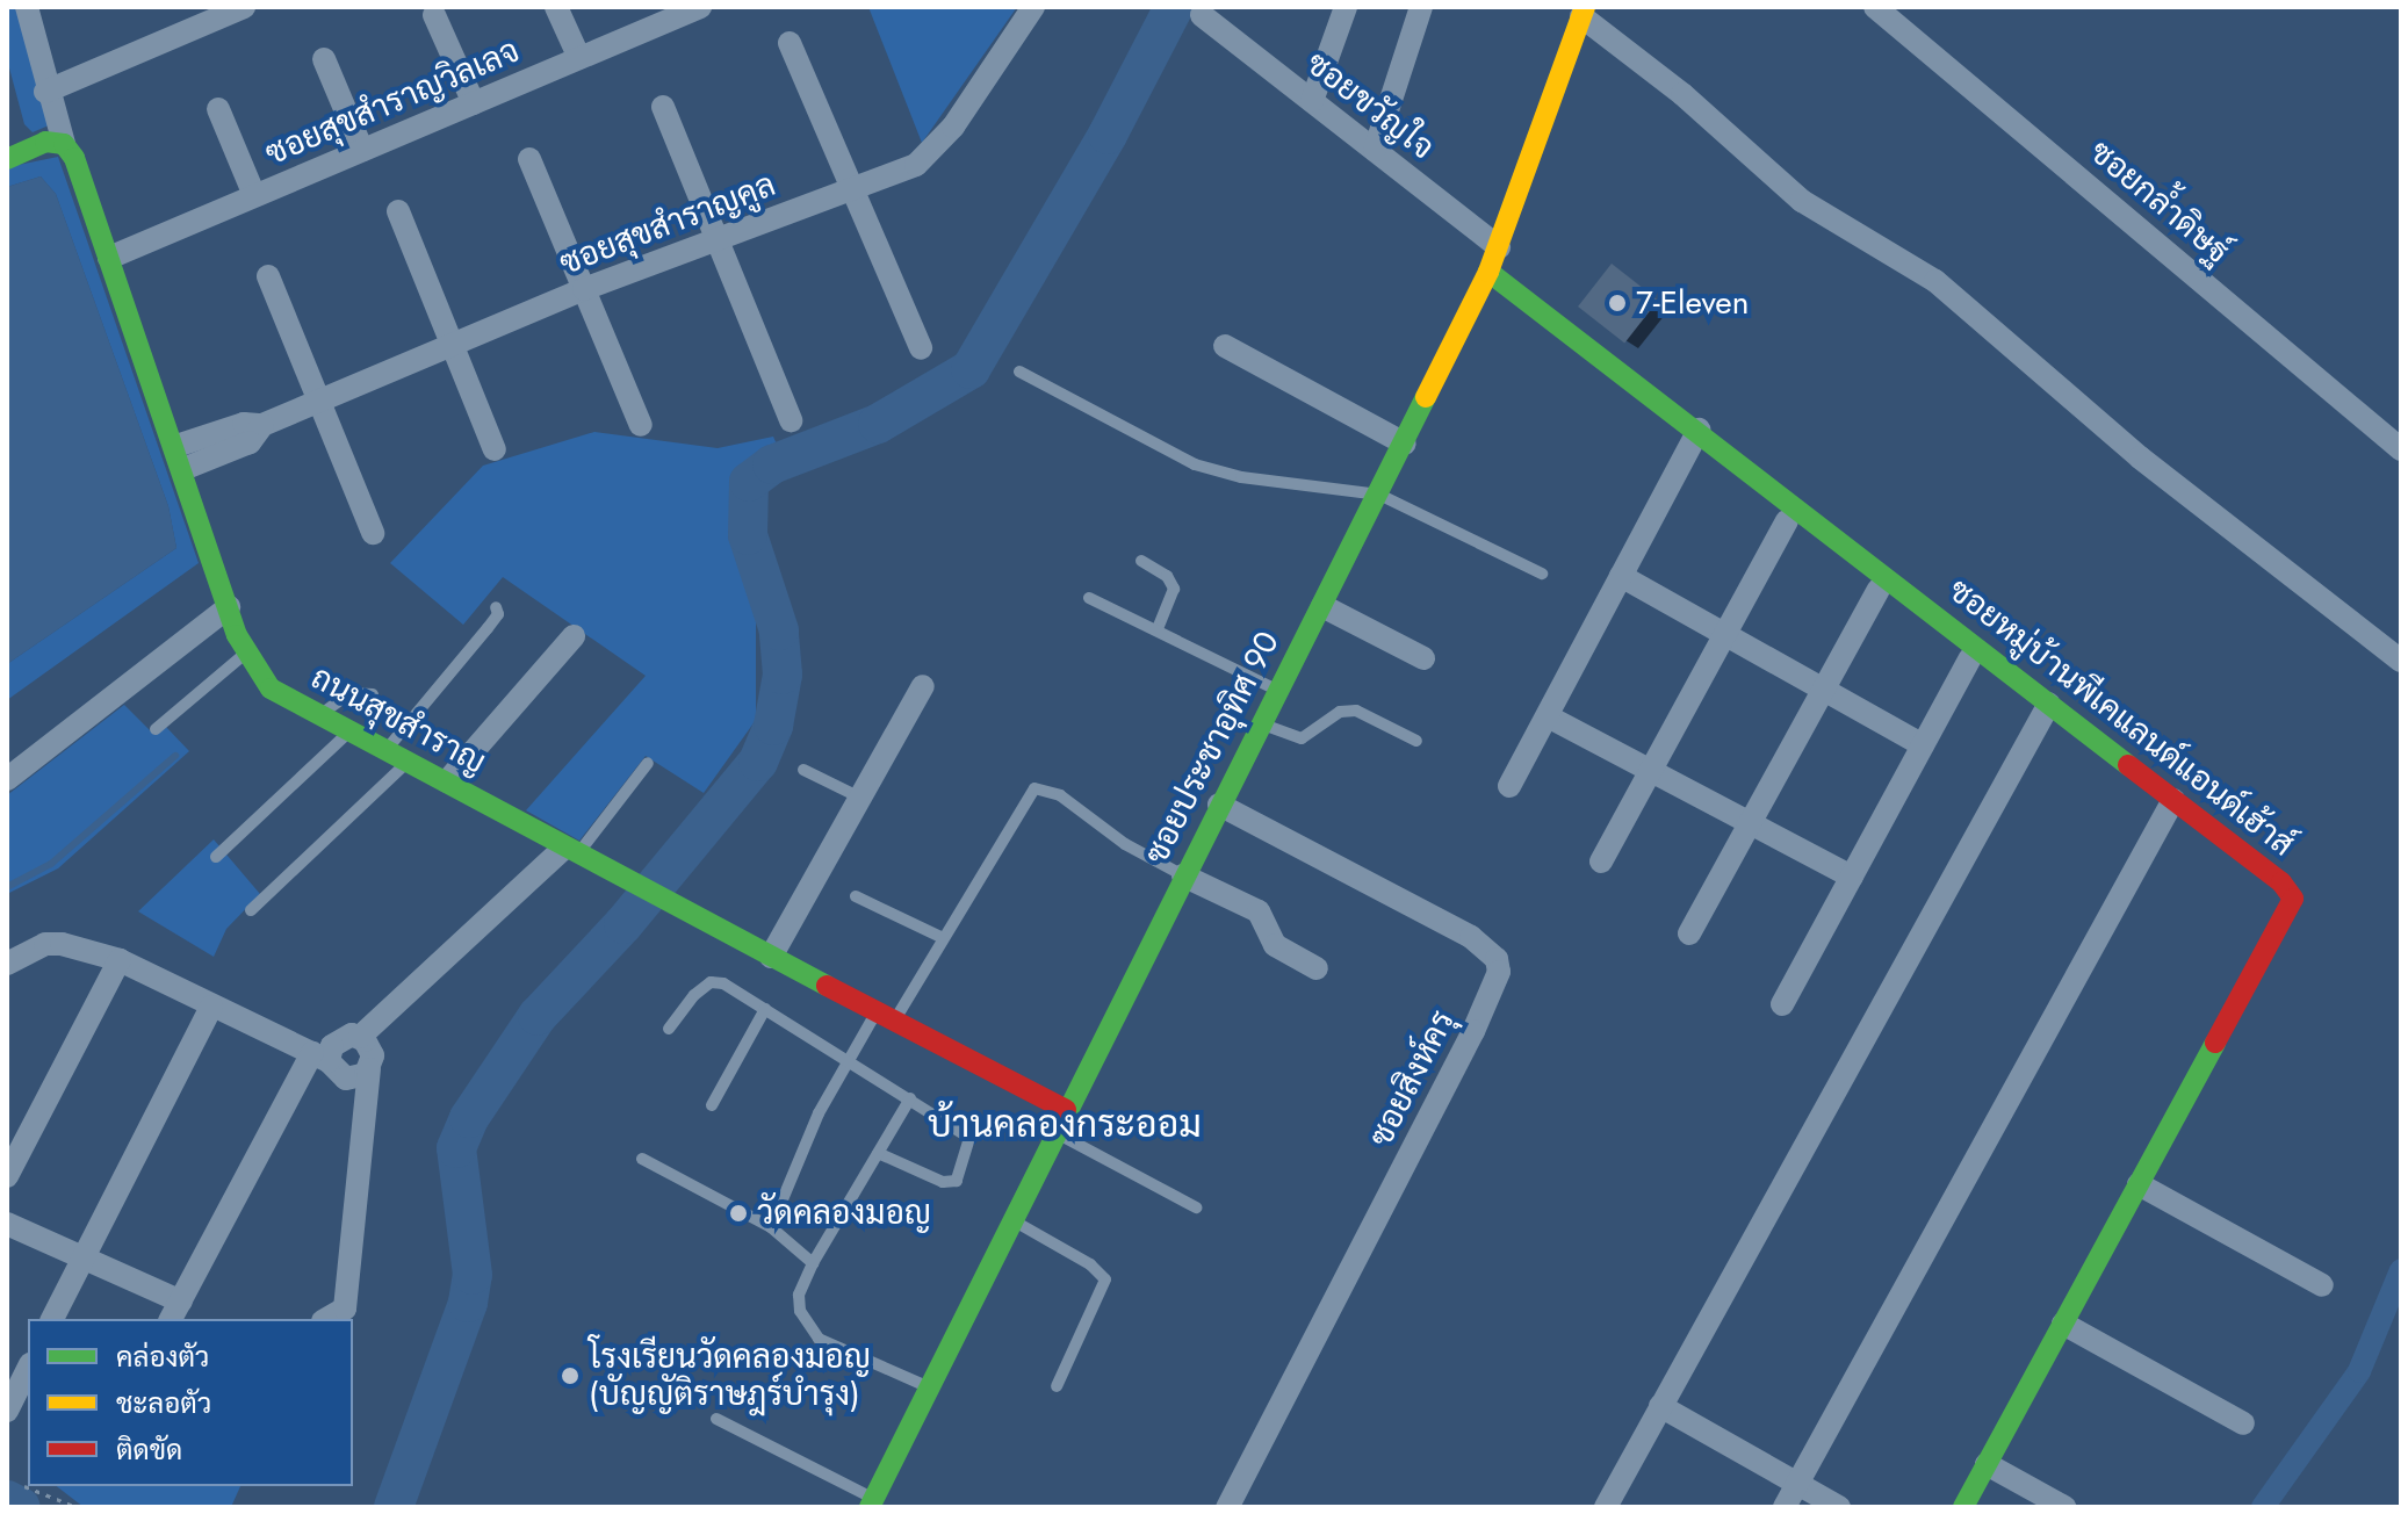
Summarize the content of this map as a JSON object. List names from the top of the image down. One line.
{"streets":{"street":["ซอยสุขสำราญวิลเลจ","ซอยขวัญใจ","ซอยกล้ำดิษฐ์","ซอยสุขสำราญคูล","ซอยหมู่บ้านพีเคแลนด์แอนด์เฮ้าส์","ถนนสุขสำราญ","ซอยประชาอุทิศ 90","ซอยสิงห์ครุ"]},"crossings":[["ซอยสุขสำราญวิลเลจ","ถนนสุขสำราญ"],["ซอยขวัญใจ","ซอยประชาอุทิศ 90"],["ซอยสุขสำราญคูล","ถนนสุขสำราญ"],["ซอยหมู่บ้านพีเคแลนด์แอนด์เฮ้าส์","ซอยประชาอุทิศ 90"],["ถนนสุขสำราญ","ซอยประชาอุทิศ 90"],["ซอยประชาอุทิศ 90","ซอยสิงห์ครุ"]],"districts":["บ้านคลองกระออม"],"places":["7-Eleven","วัดคลองมอญ","โรงเรียนวัดคลองมอญ (บัญญัติราษฎร์บำรุง)"],"legend":["คล่องตัว","ชะลอตัว","ติดขัด"]}
